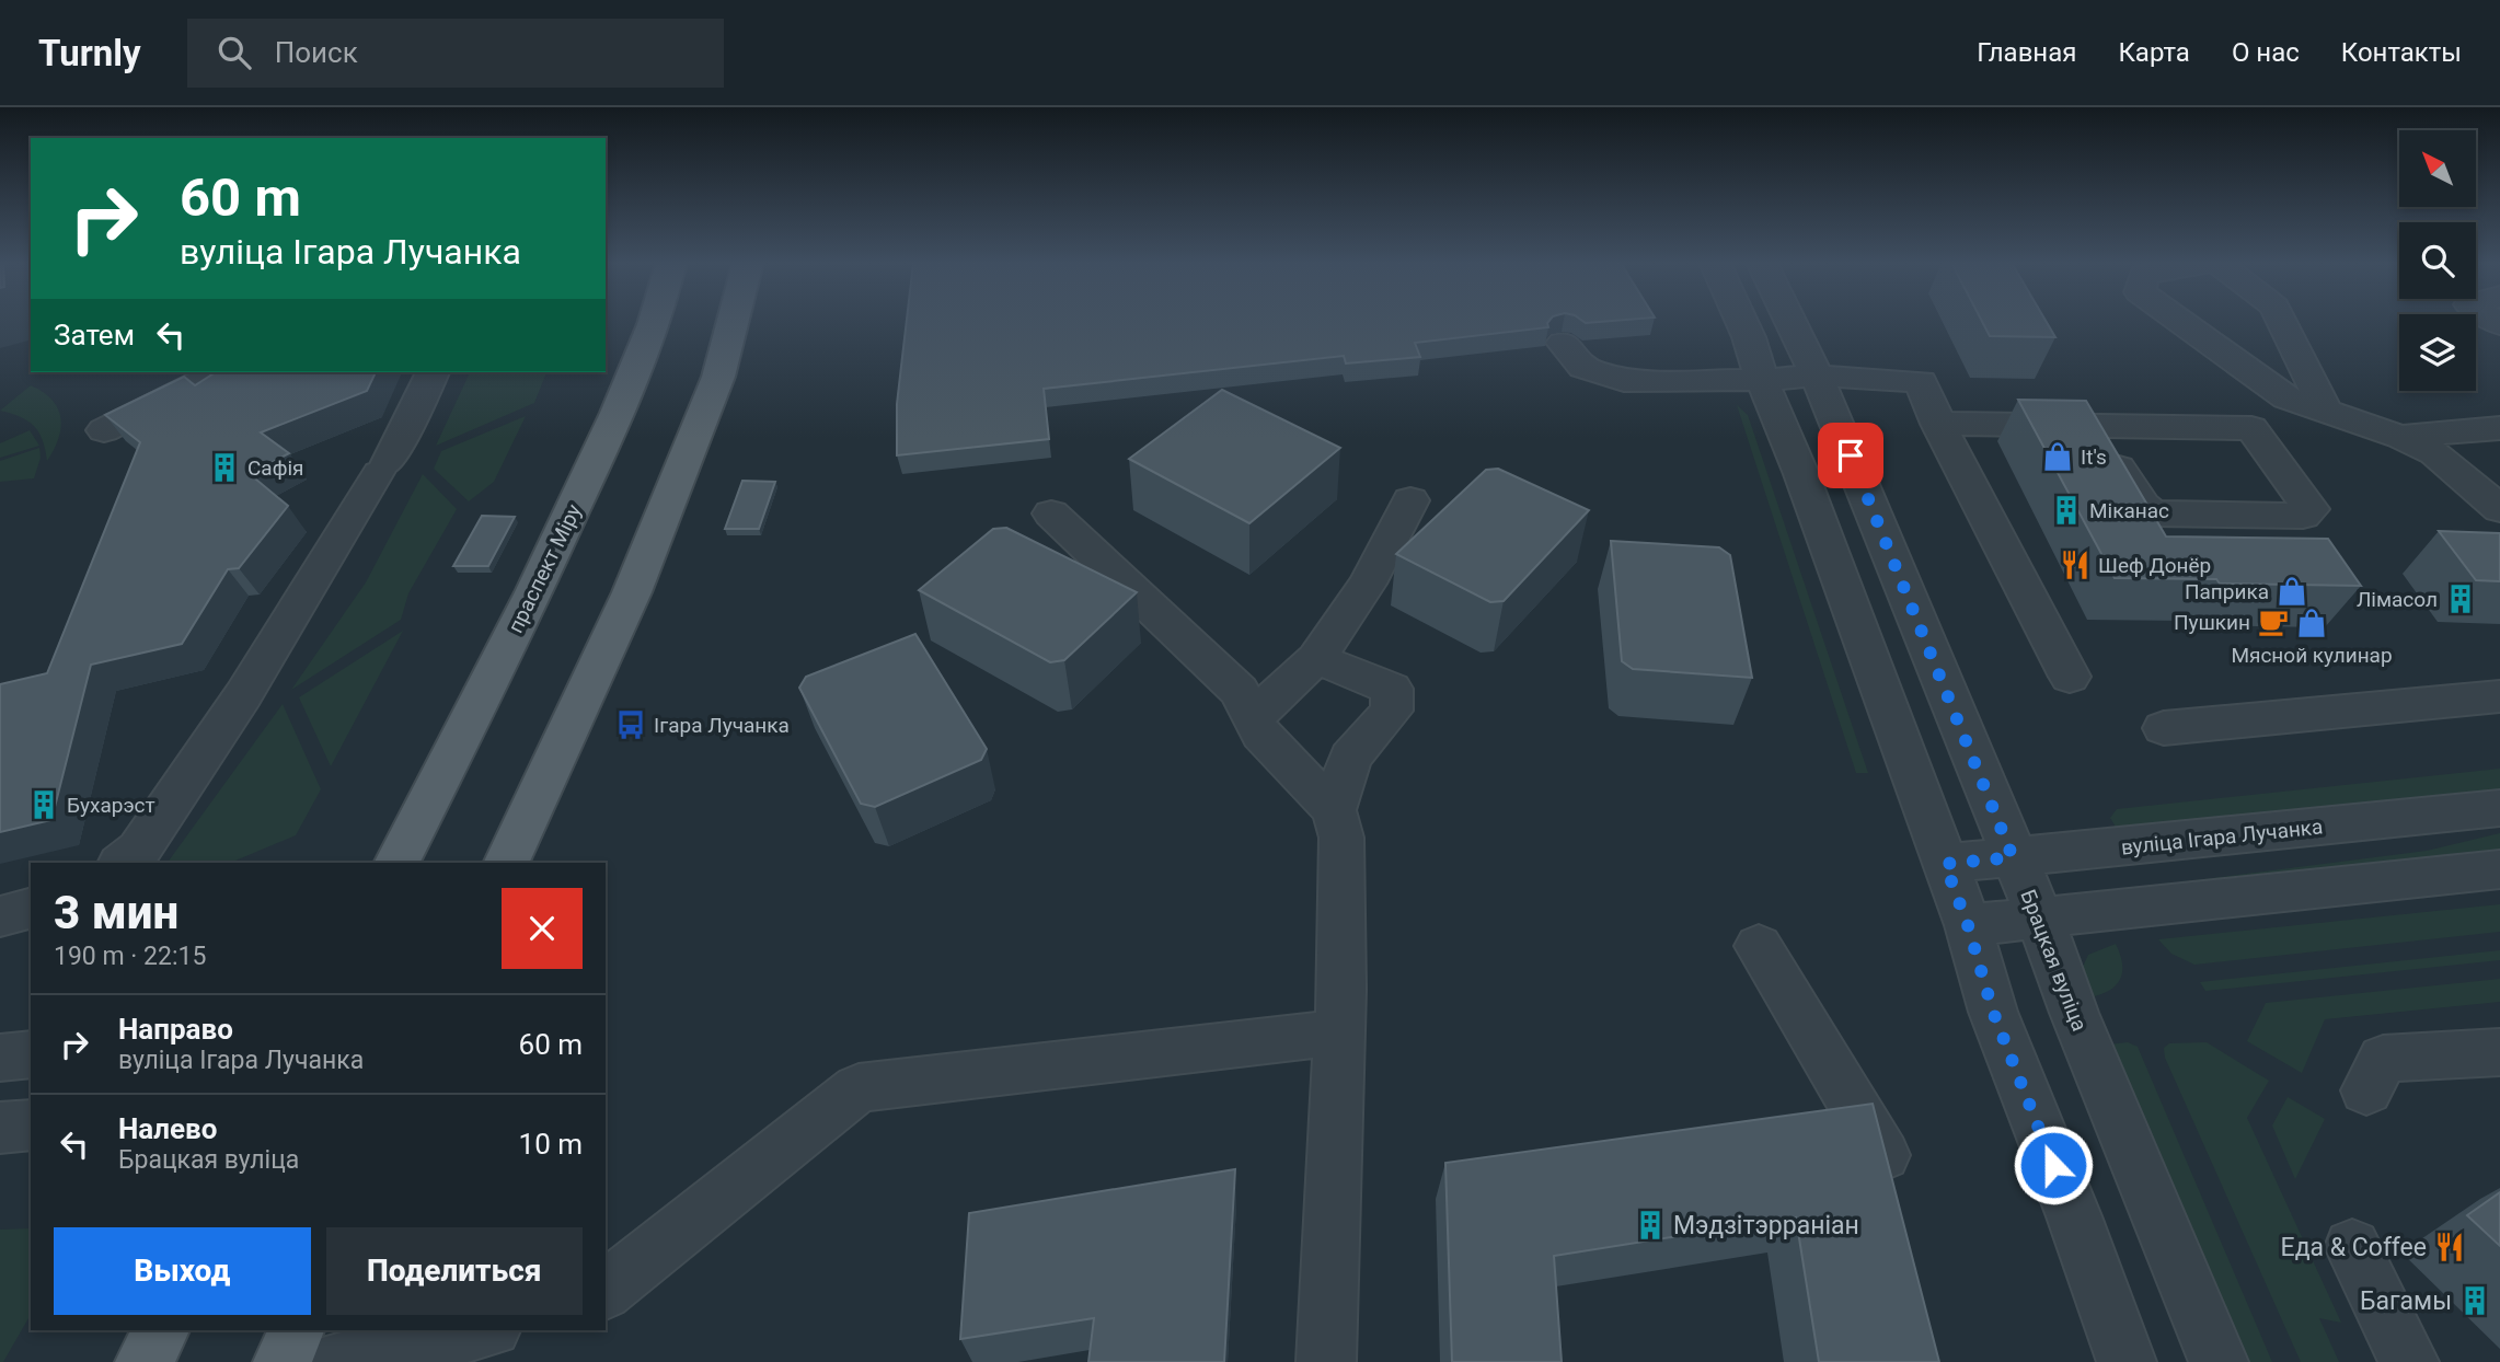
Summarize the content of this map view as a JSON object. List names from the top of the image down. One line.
{"streets":{"main road":["праспект Міру"],"street":["вуліца Ігара Лучанка","Брацкая вуліца"]},"crossings":[["вуліца Ігара Лучанка","Брацкая вуліца"]],"places":{"shop":["It's","Паприка","Мясной кулинар"],"building":["Сафія","Міканас","Лімасол","Бухарэст","Мэдзітэрраніан","Багамы"],"restaurant":["Шеф Донёр","Еда & Coffee"],"cafe":["Пушкин"],"bus stop":["Ігара Лучанка"]},"north":"top left","page":{"header":"Turnly","search":"Поиск","nav":["Главная","Карта","О нас","Контакты"],"turn":["60 m","вуліца Ігара Лучанка"],"then":"Затем","heading":["3 мин","190 m · 22:15"],"list":[{"name":"Направо","note":"вуліца Ігара Лучанка","value":"60 m"},{"name":"Налево","note":"Брацкая вуліца","value":"10 m"}],"buttons":["Выход","Поделиться"]}}
